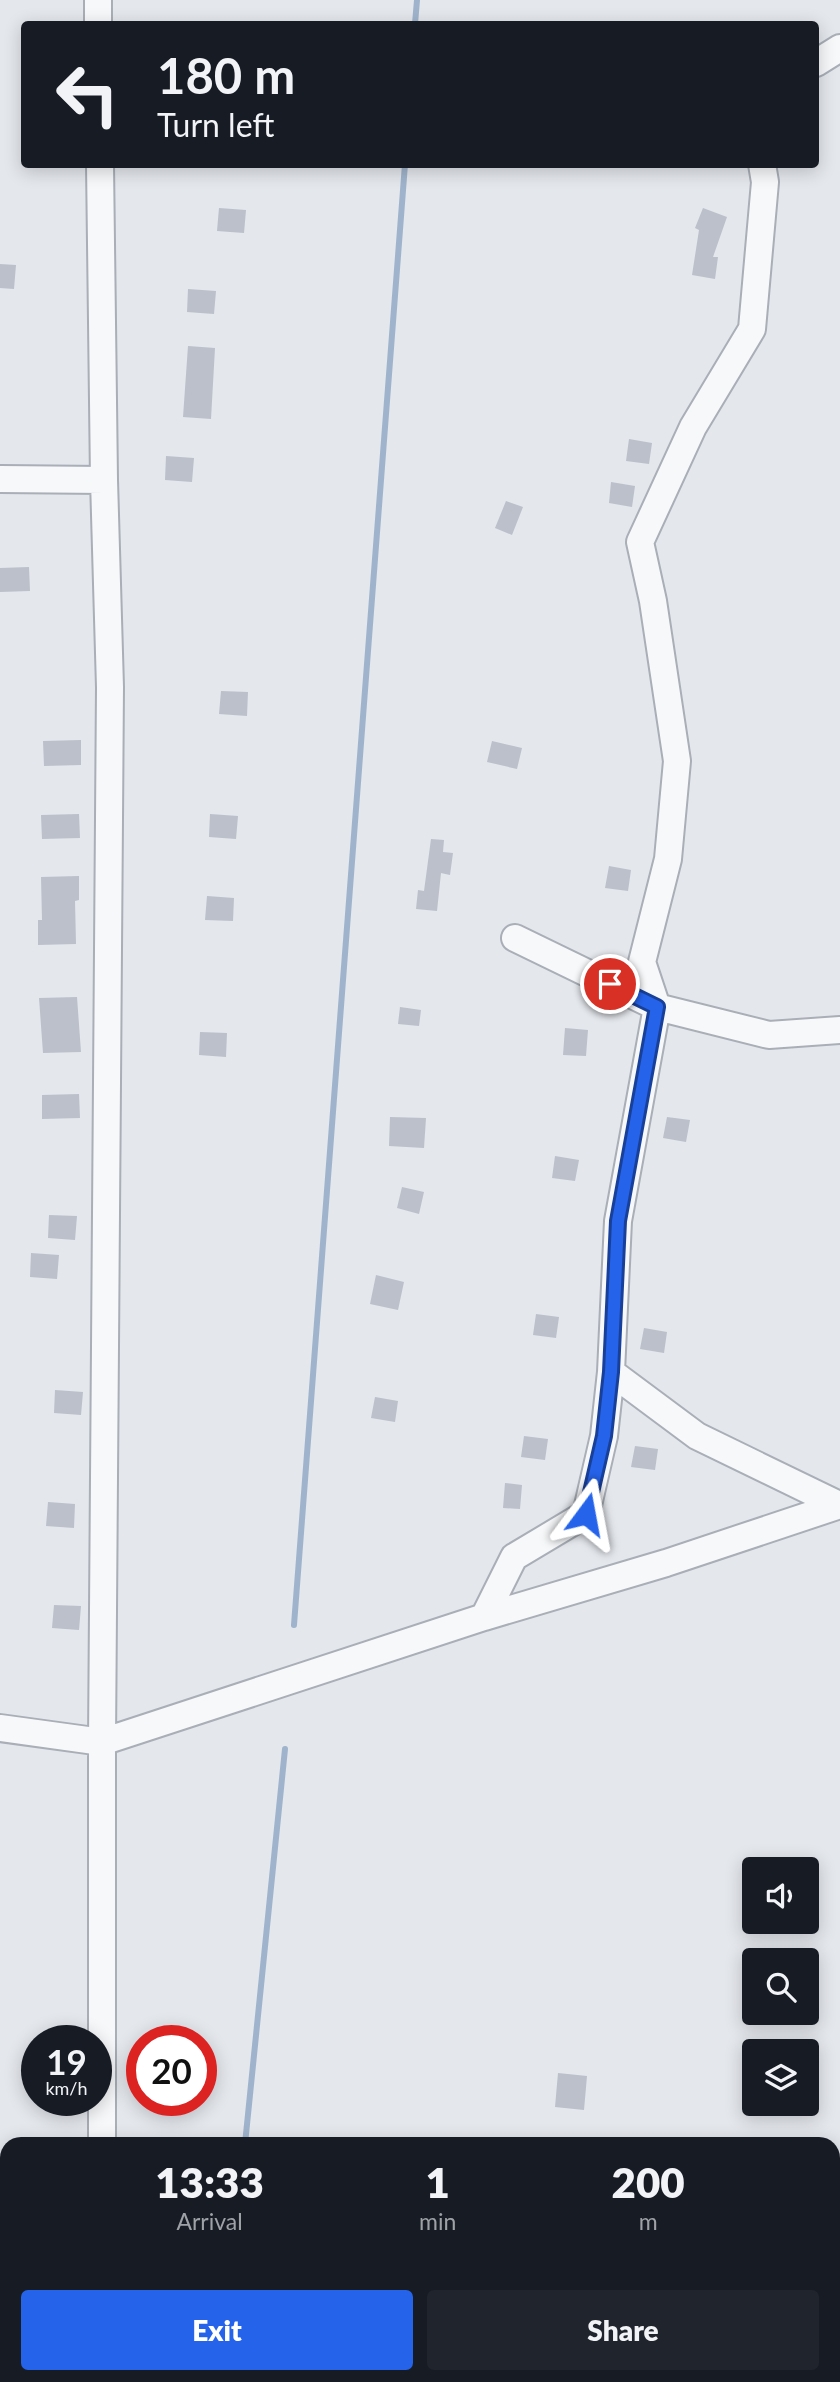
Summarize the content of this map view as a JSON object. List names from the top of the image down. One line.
{"page":{"turn":["180 m","Turn left"],"speed":"19 km/h","limit":"20","eta":["13:33","Arrival","1","min","200","m"],"buttons":["Exit","Share"]}}
